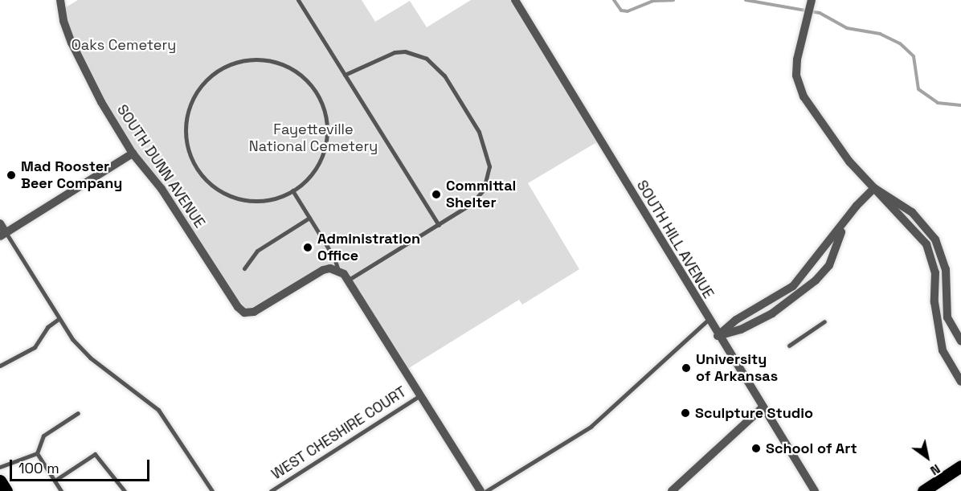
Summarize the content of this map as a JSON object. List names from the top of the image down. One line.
{"streets":{"street":["SOUTH DUNN AVENUE","SOUTH HILL AVENUE"],"lane":["WEST CHESHIRE COURT"]},"parks":["Oaks Cemetery","Fayetteville National Cemetery"],"places":["Mad Rooster Beer Company","Committal Shelter","Administration Office","University of Arkansas","Sculpture Studio","School of Art"],"scale_bar":"100 m","north":"bottom right"}
